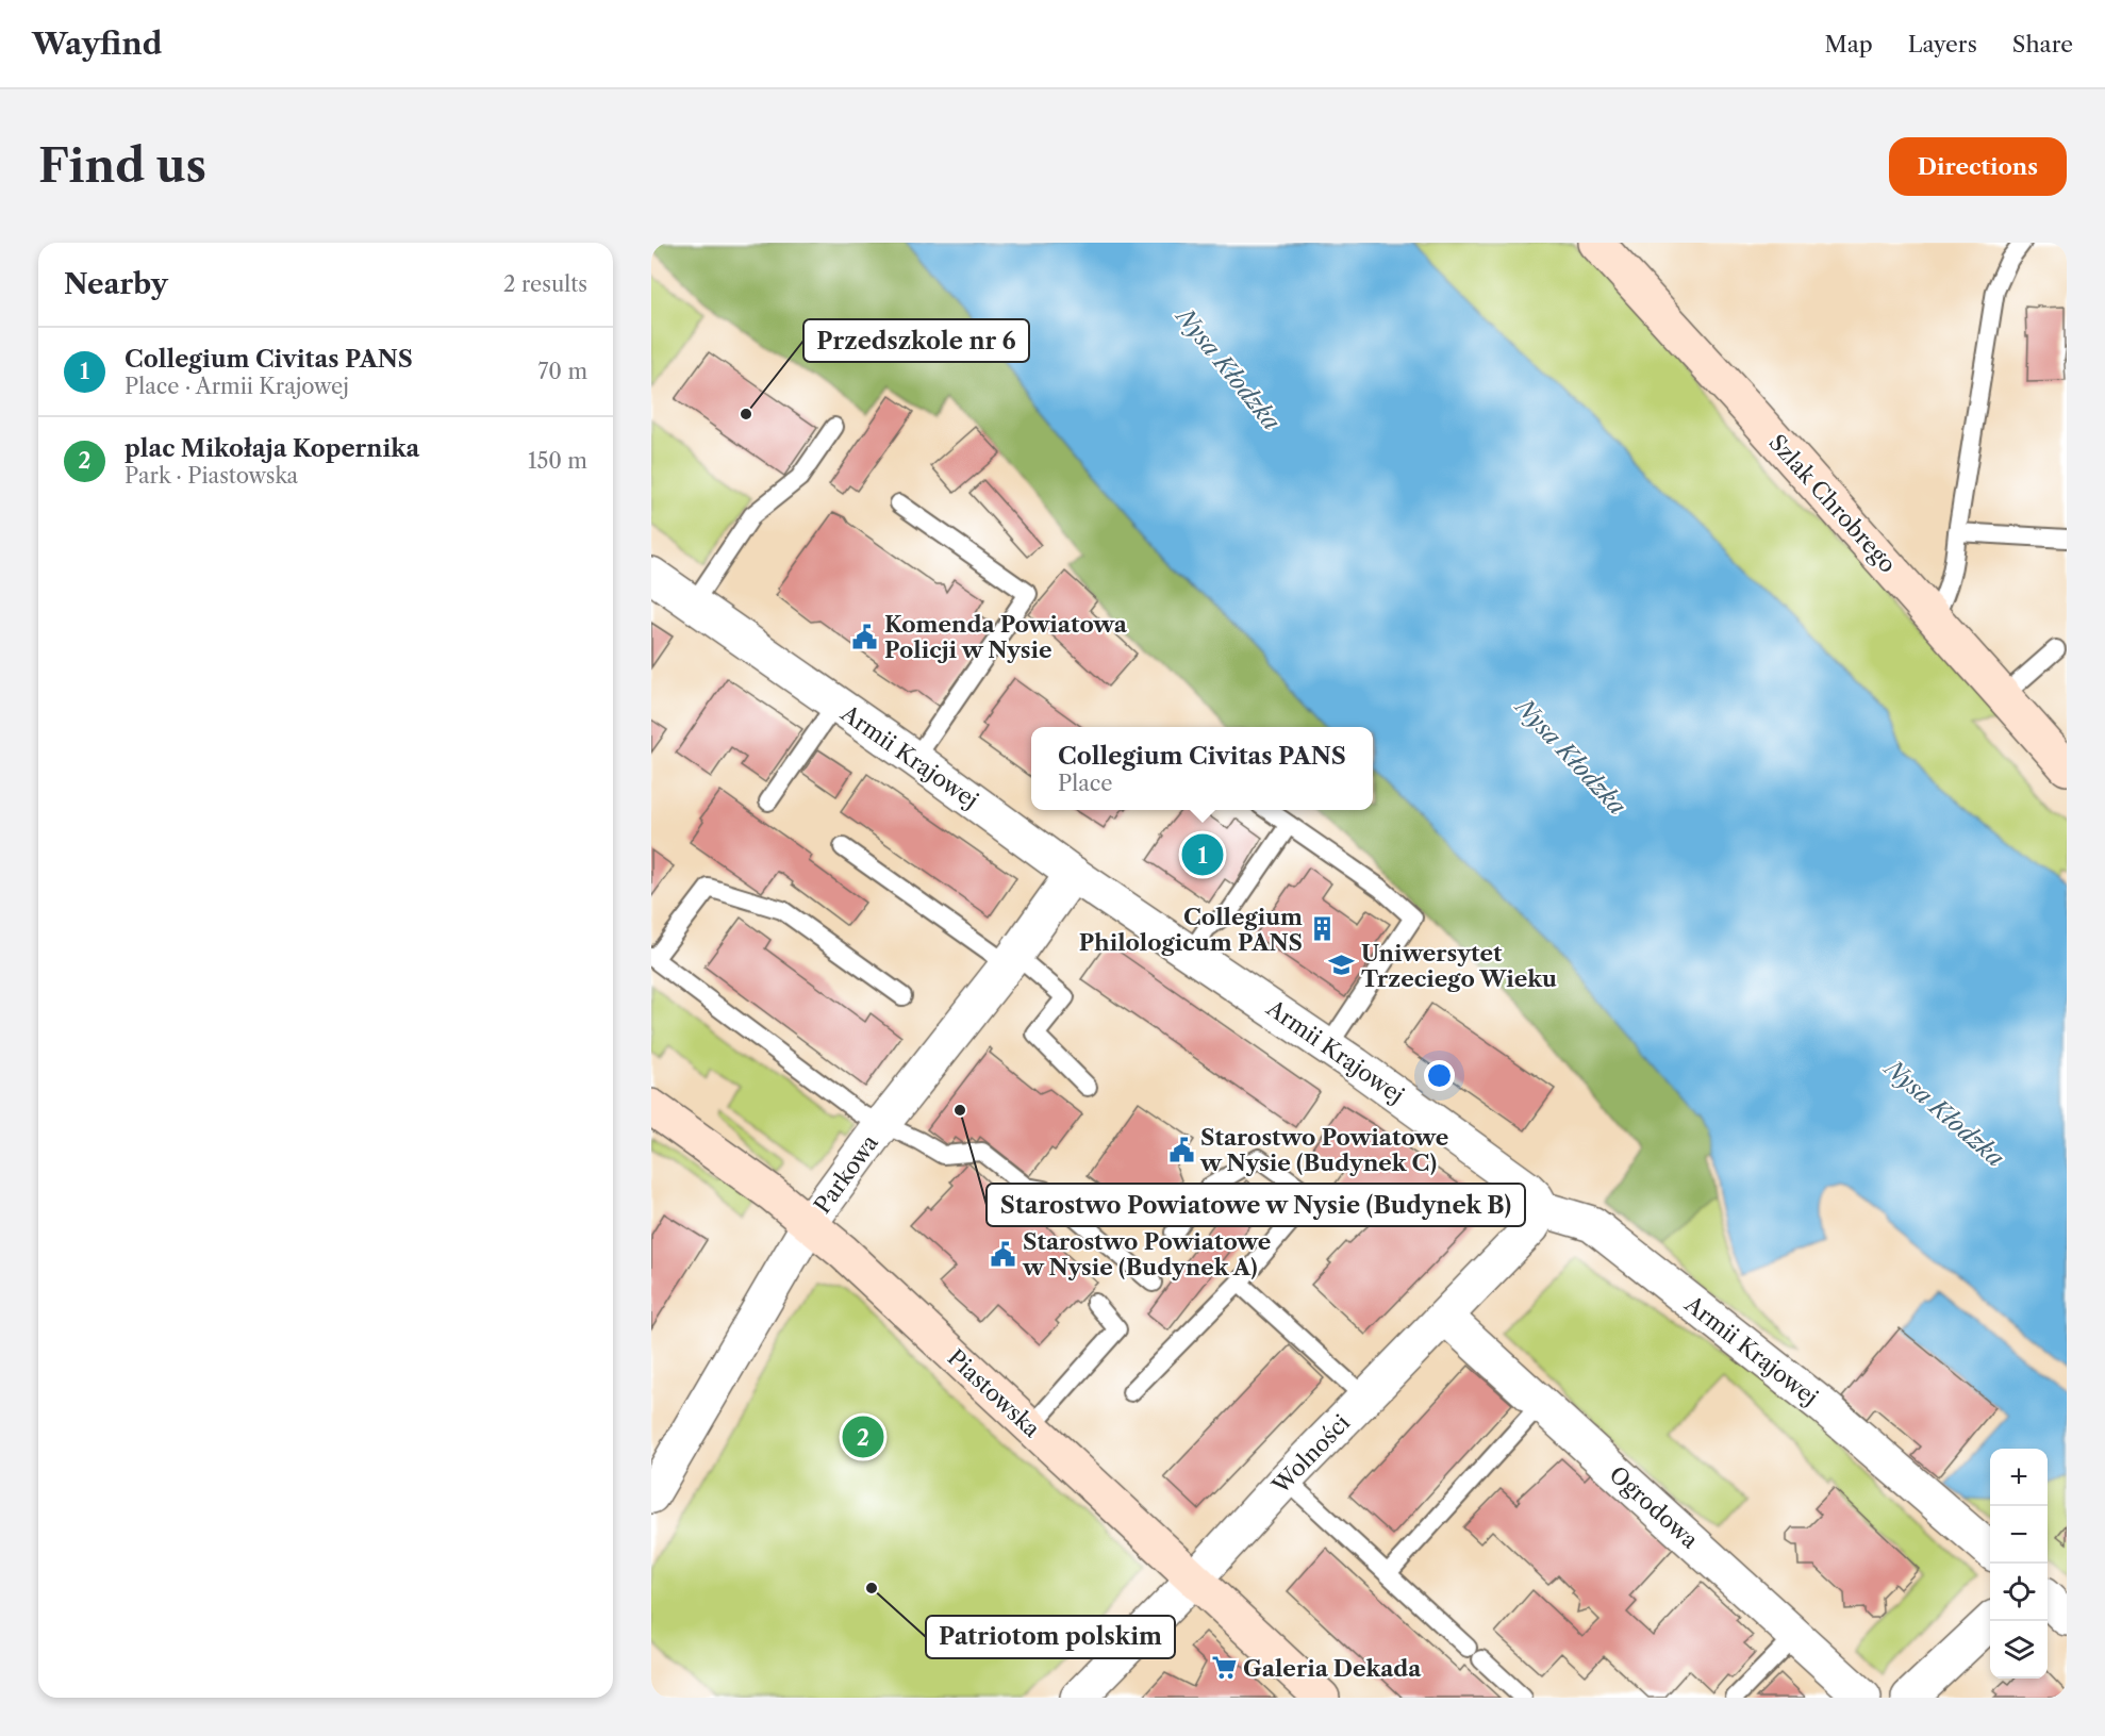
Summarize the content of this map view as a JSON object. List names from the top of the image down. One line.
{"streets":{"street":["Szlak Chrobrego","Armii Krajowej","Parkowa","Piastowska","Wolności","Ogrodowa"]},"crossings":[["Armii Krajowej","Parkowa"],["Armii Krajowej","Wolności"],["Parkowa","Piastowska"],["Piastowska","Wolności"],["Wolności","Ogrodowa"]],"water":["Nysa Kłodzka"],"places":{"other":["Przedszkole nr 6","Starostwo Powiatowe w Nysie (Budynek B)","Patriotom polskim"],"public building":["Komenda Powiatowa Policji w Nysie","Starostwo Powiatowe w Nysie (Budynek C)","Starostwo Powiatowe w Nysie (Budynek A)"],"building":["Collegium Philologicum PANS"],"school or university":["Uniwersytet Trzeciego Wieku"],"supermarket":["Galeria Dekada"]},"page":{"header":"Wayfind","nav":["Map","Layers","Share"],"buttons":"Directions","title":"Find us","heading":["Nearby","2 results"],"list":[{"mark":"1","name":"Collegium Civitas PANS","note":"Place · Armii Krajowej","value":"70 m"},{"mark":"2","name":"plac Mikołaja Kopernika","note":"Park · Piastowska","value":"150 m"}],"popup":["Collegium Civitas PANS","Place"],"pins":["1","2"],"map_buttons":["+","−"]}}
